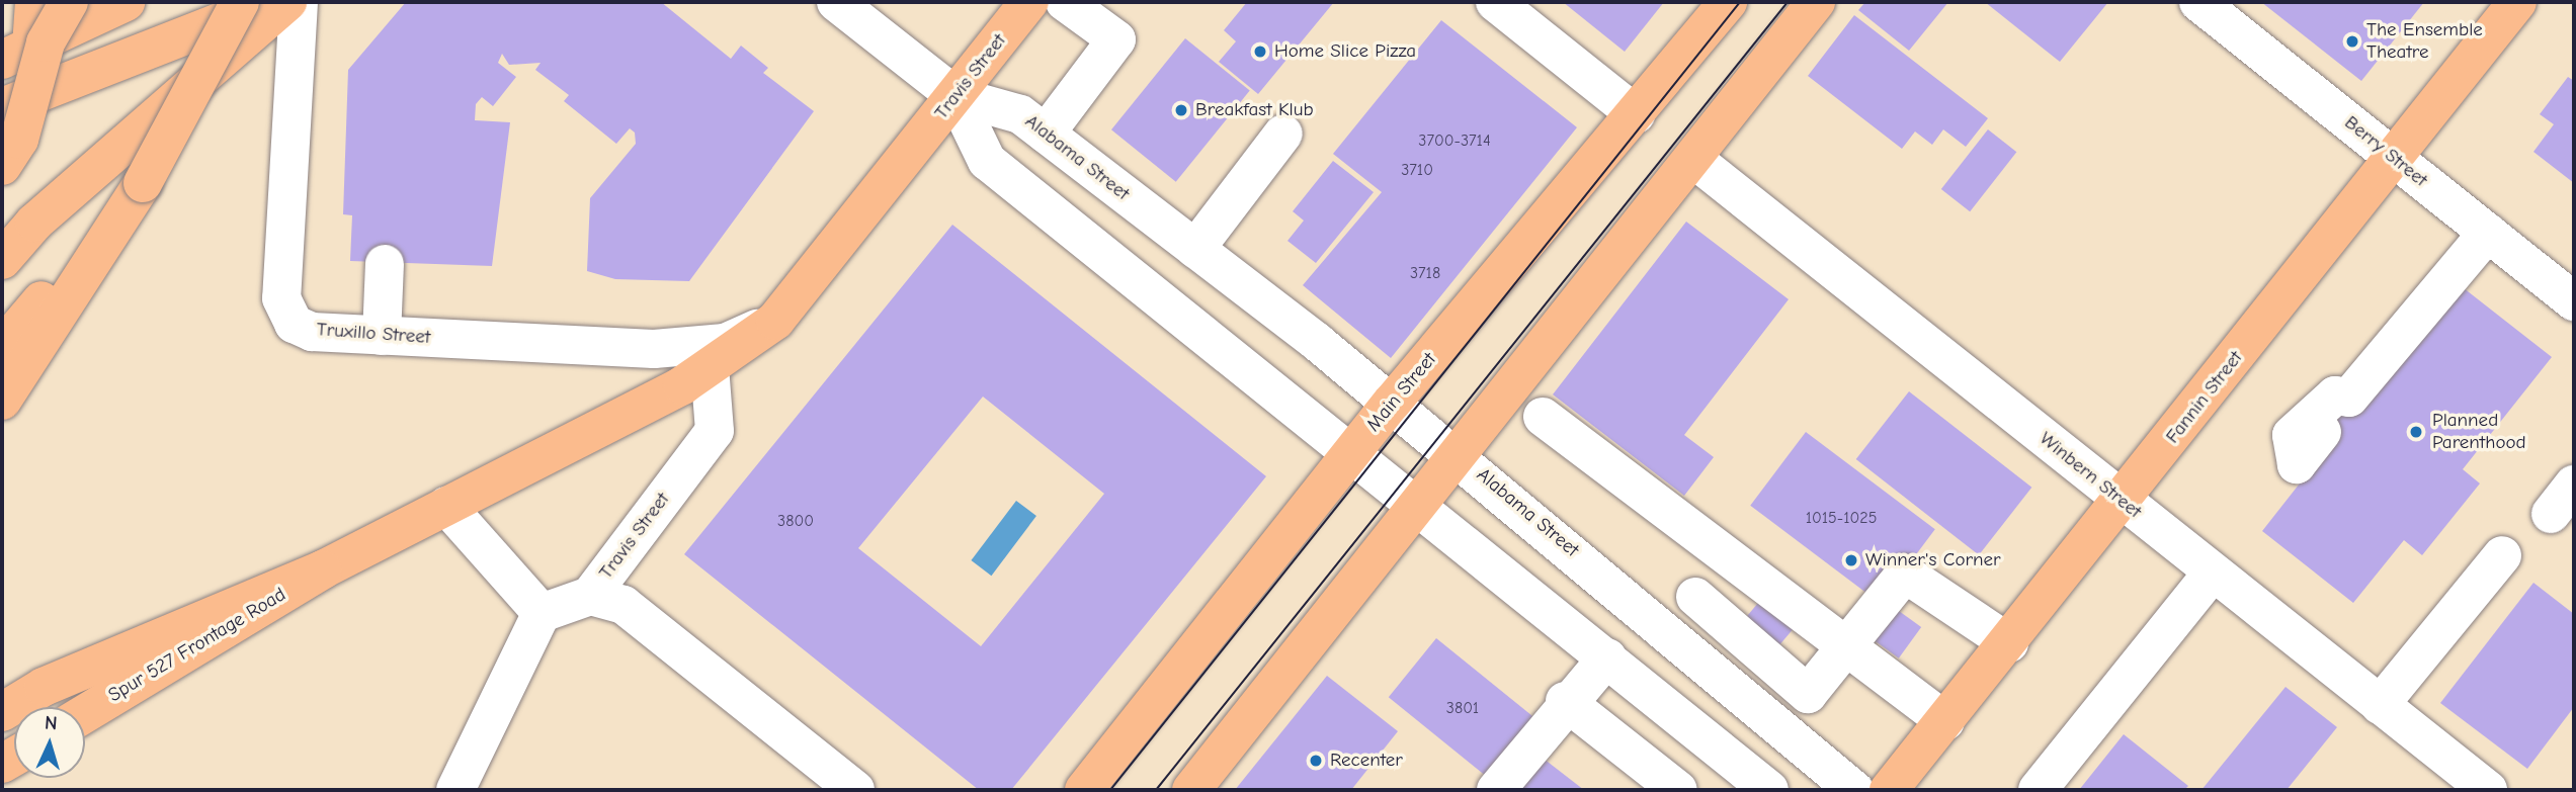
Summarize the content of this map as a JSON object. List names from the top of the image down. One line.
{"streets":{"main road":["Travis Street","Main Street","Fannin Street","Spur 527 Frontage Road"],"street":["Berry Street","Alabama Street","Truxillo Street","Winbern Street"]},"crossings":[["Travis Street","Alabama Street"],["Travis Street","Truxillo Street"],["Travis Street","Spur 527 Frontage Road"],["Berry Street","Fannin Street"],["Alabama Street","Main Street"],["Fannin Street","Winbern Street"]],"places":["The Ensemble Theatre","Home Slice Pizza","Breakfast Klub","Planned Parenthood","Winner's Corner","Recenter"],"house_numbers":["3700-3714","3710","3718","1015-1025","3800","3801"],"north":"top"}
